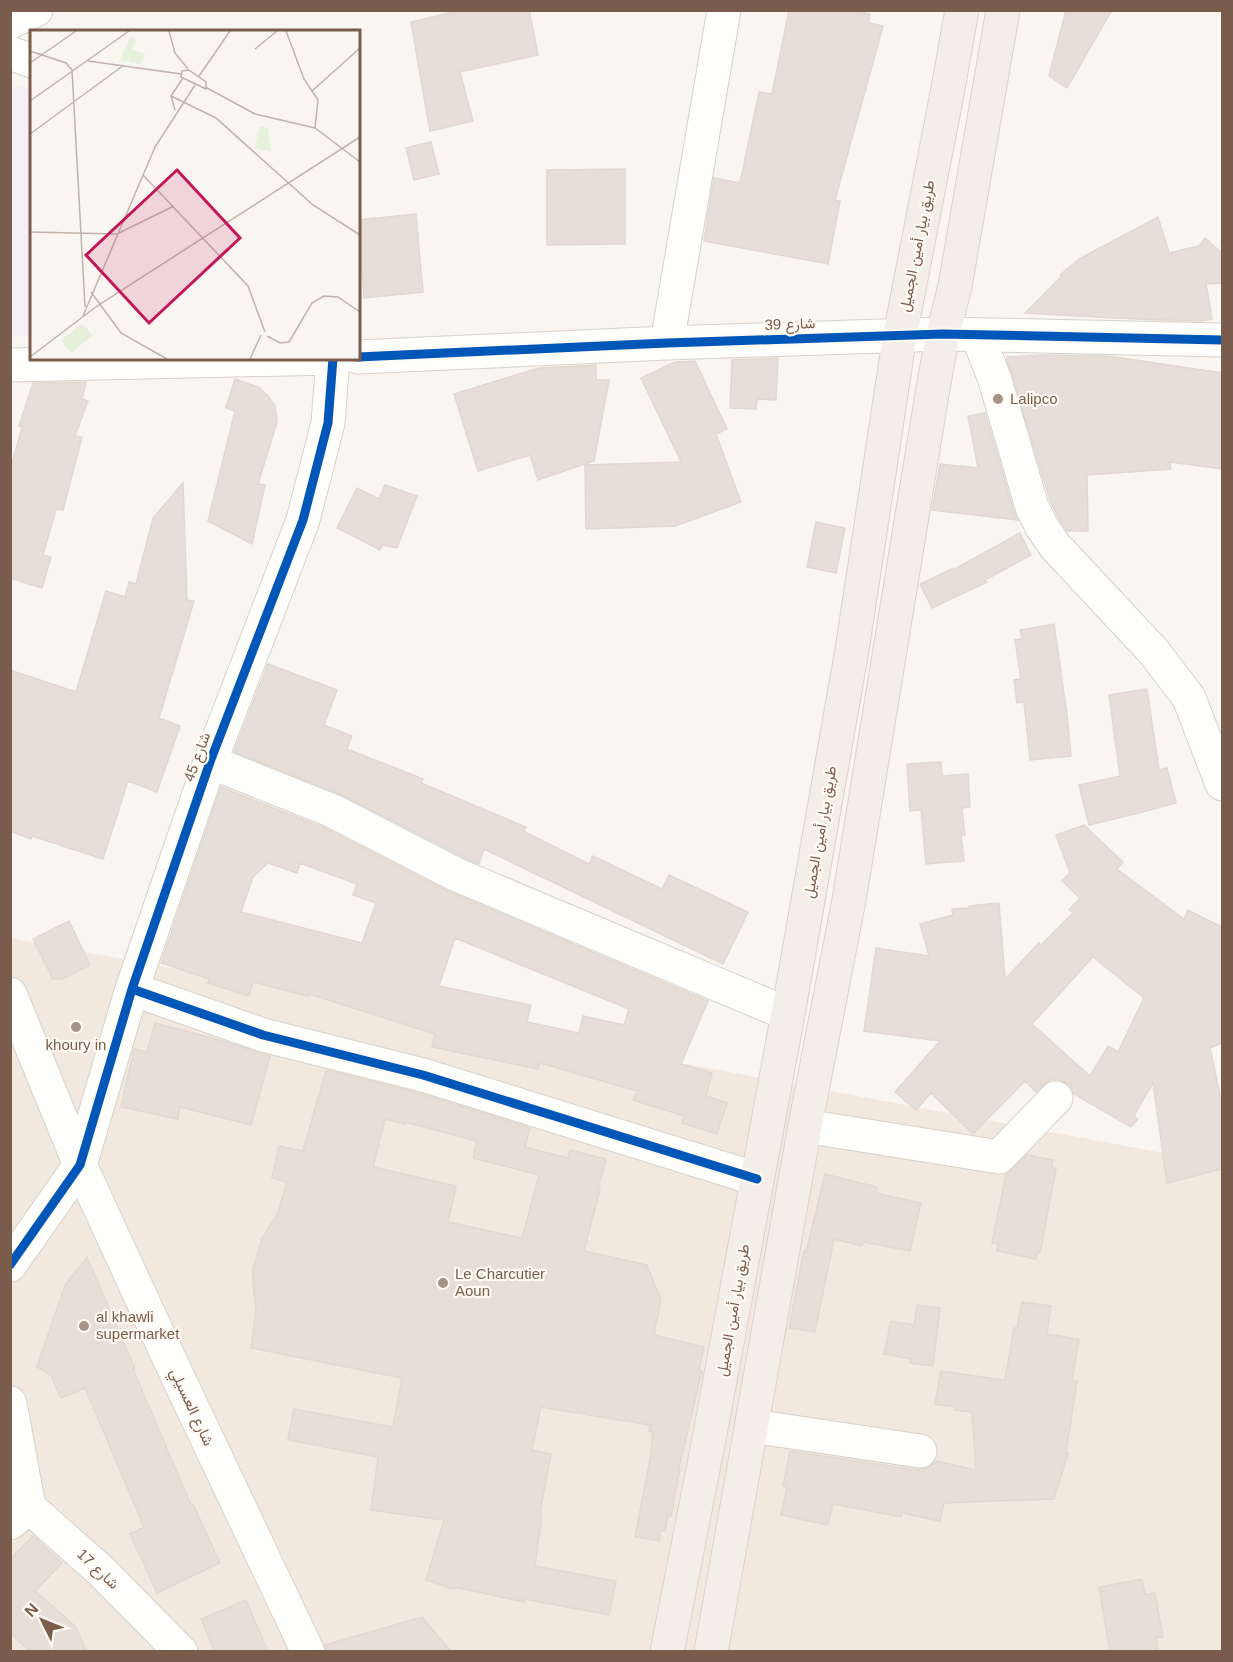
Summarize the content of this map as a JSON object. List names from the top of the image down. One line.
{"streets":{"main road":["طريق بيار أمين الجميل"],"street":["شارع 39","شارع 45","شارع العسيلي","شارع 17"]},"crossings":[["طريق بيار أمين الجميل","شارع 39"],["شارع 45","شارع العسيلي"]],"places":["Lalipco","khoury in","Le Charcutier Aoun","al khawli supermarket"],"north":"top left"}
